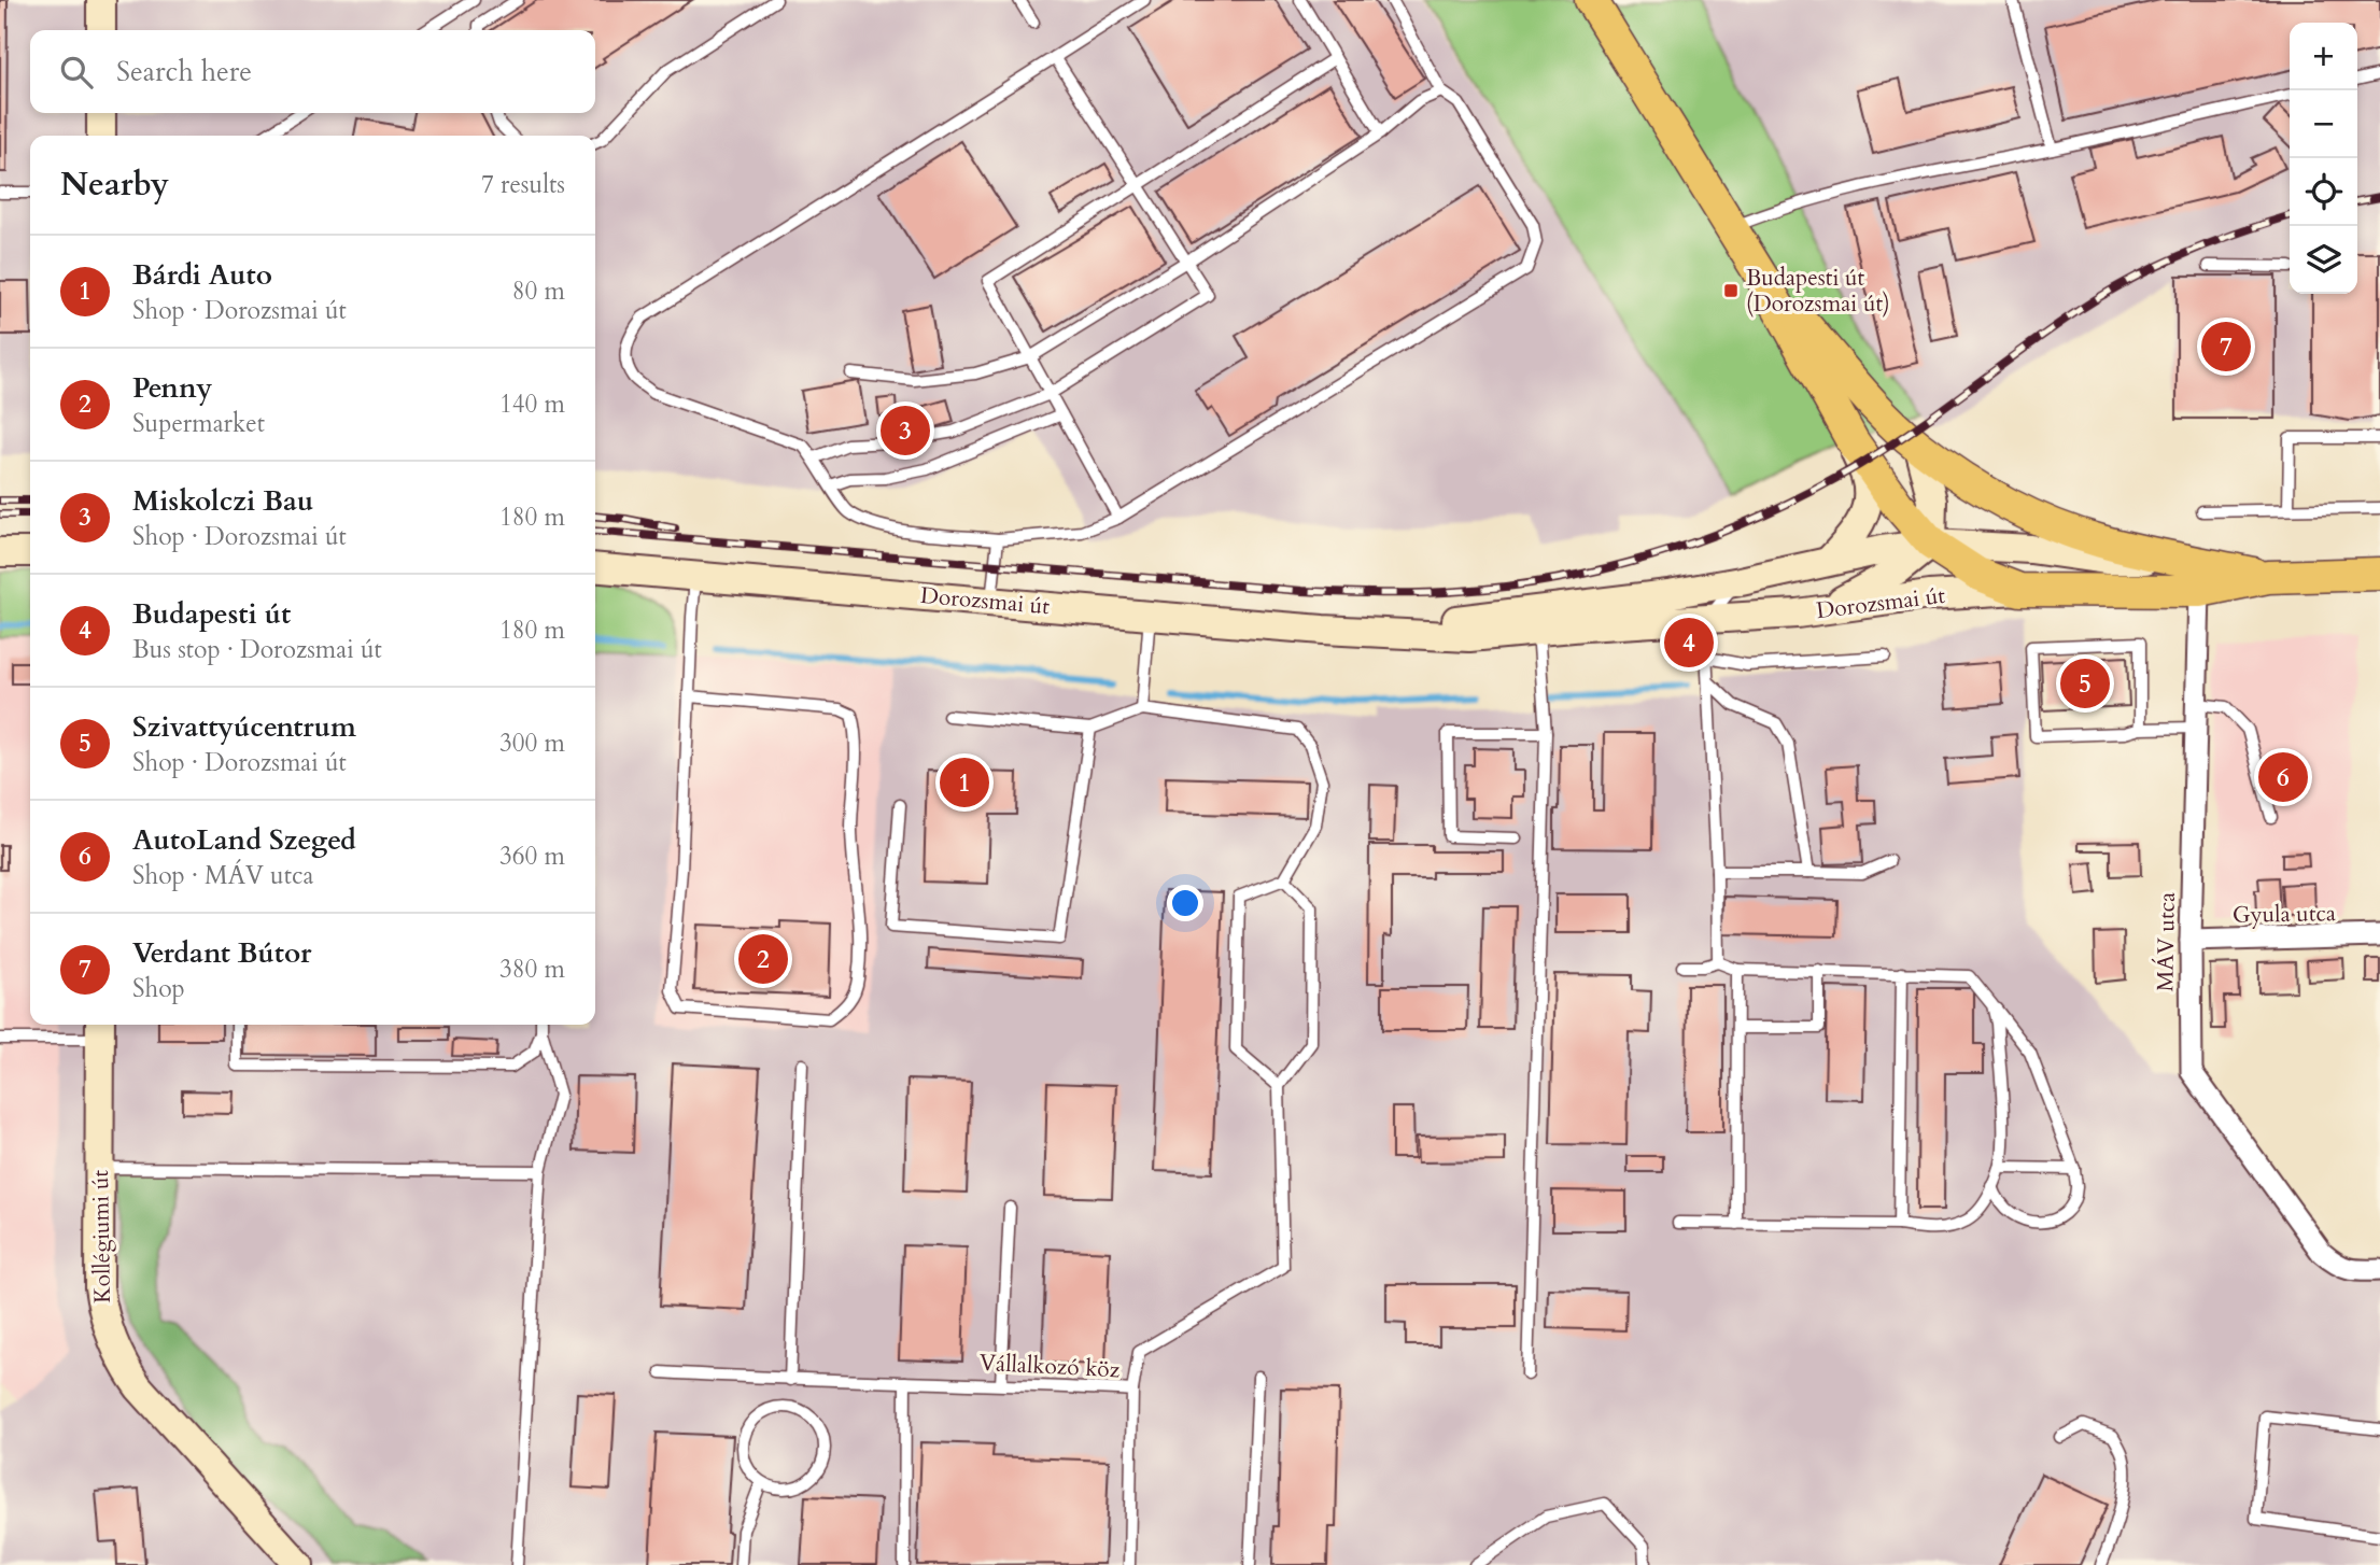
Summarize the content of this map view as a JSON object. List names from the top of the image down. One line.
{"streets":{"main road":["Dorozsmai út","Kollégiumi út"],"street":["Gyula utca","MÁV utca"],"lane":["Vállalkozó köz"]},"crossings":[["Dorozsmai út","MÁV utca"],["Gyula utca","MÁV utca"]],"places":{"transit":["Budapesti út (Dorozsmai út)"]},"page":{"map_buttons":["+","−"],"search":"Search here","heading":["Nearby","7 results"],"list":[{"mark":"1","name":"Bárdi Auto","note":"Shop · Dorozsmai út","value":"80 m"},{"mark":"2","name":"Penny","note":"Supermarket","value":"140 m"},{"mark":"3","name":"Miskolczi Bau","note":"Shop · Dorozsmai út","value":"180 m"},{"mark":"4","name":"Budapesti út","note":"Bus stop · Dorozsmai út","value":"180 m"},{"mark":"5","name":"Szivattyúcentrum","note":"Shop · Dorozsmai út","value":"300 m"},{"mark":"6","name":"AutoLand Szeged","note":"Shop · MÁV utca","value":"360 m"},{"mark":"7","name":"Verdant Bútor","note":"Shop","value":"380 m"}],"pins":["7","3","4","5","6","1","2"]}}
